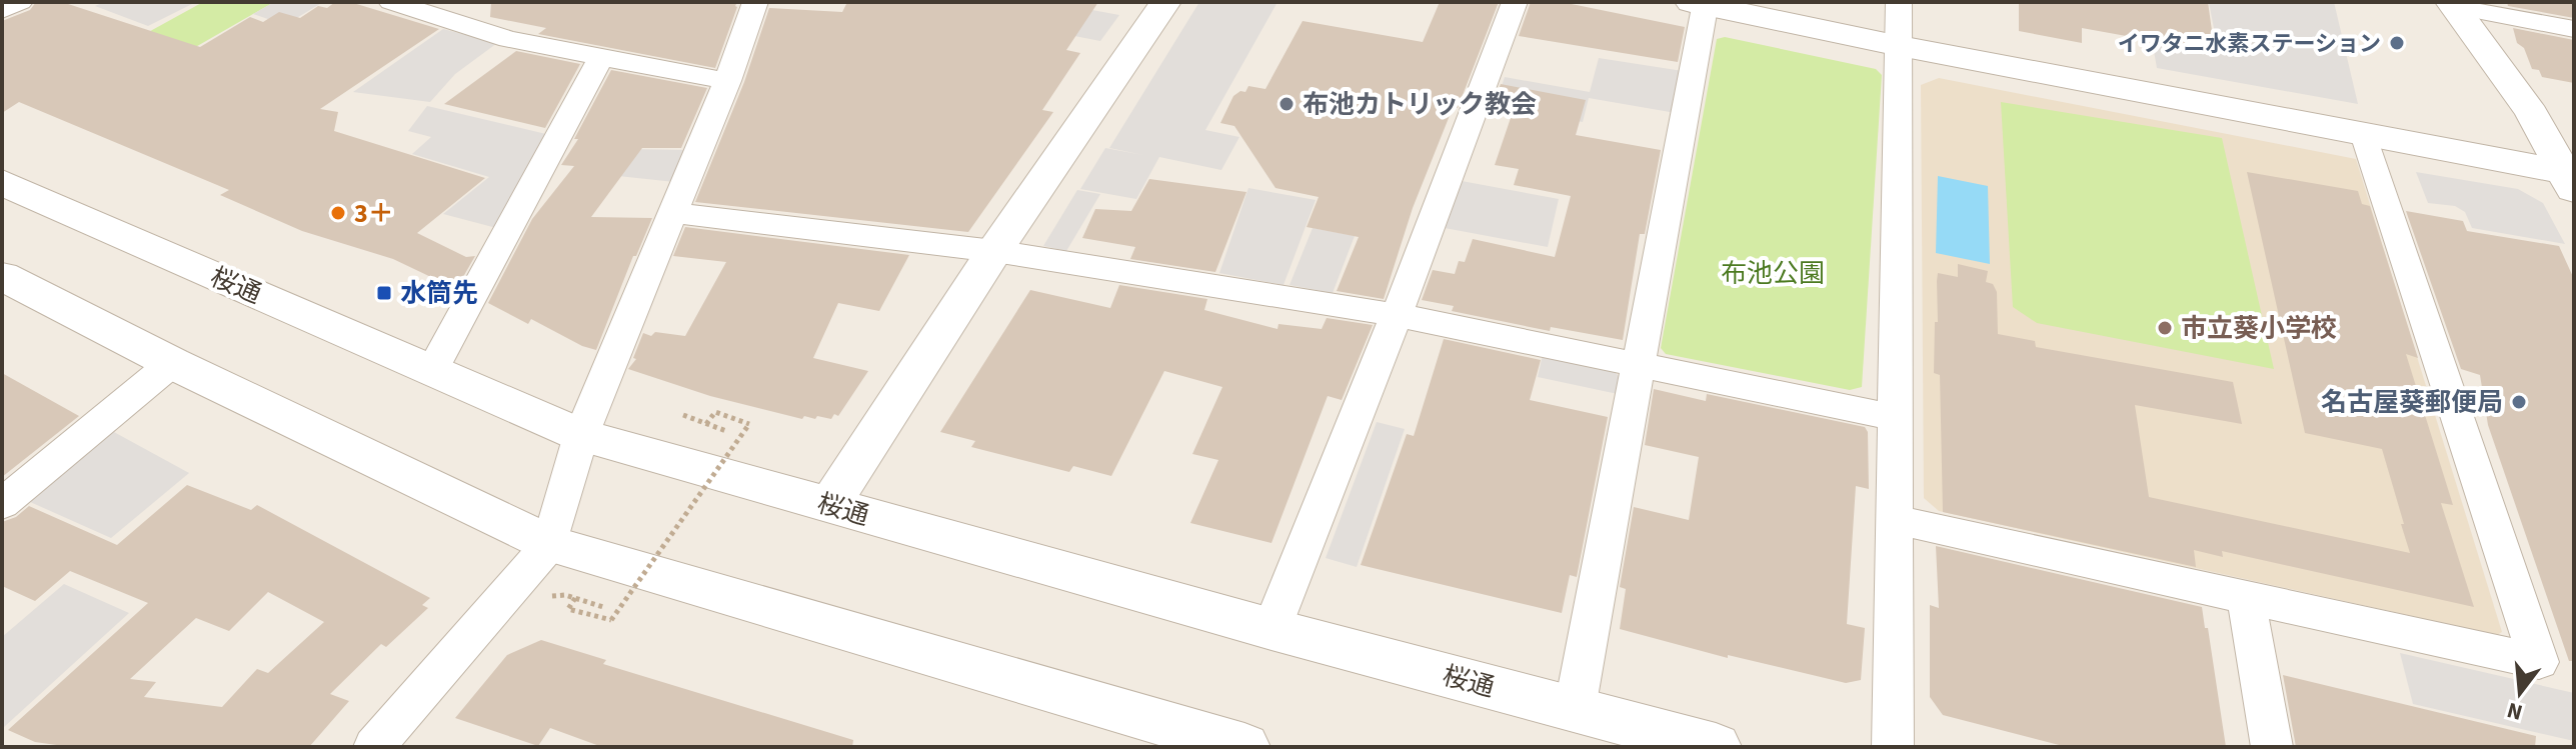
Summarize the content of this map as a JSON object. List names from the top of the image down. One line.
{"streets":{"street":["桜通"]},"parks":["布池公園"],"places":{"other":["イワタニ水素ステーション","布池カトリック教会","3＋","市立葵小学校","名古屋葵郵便局"],"transit":["水筒先"]},"north":"bottom"}
